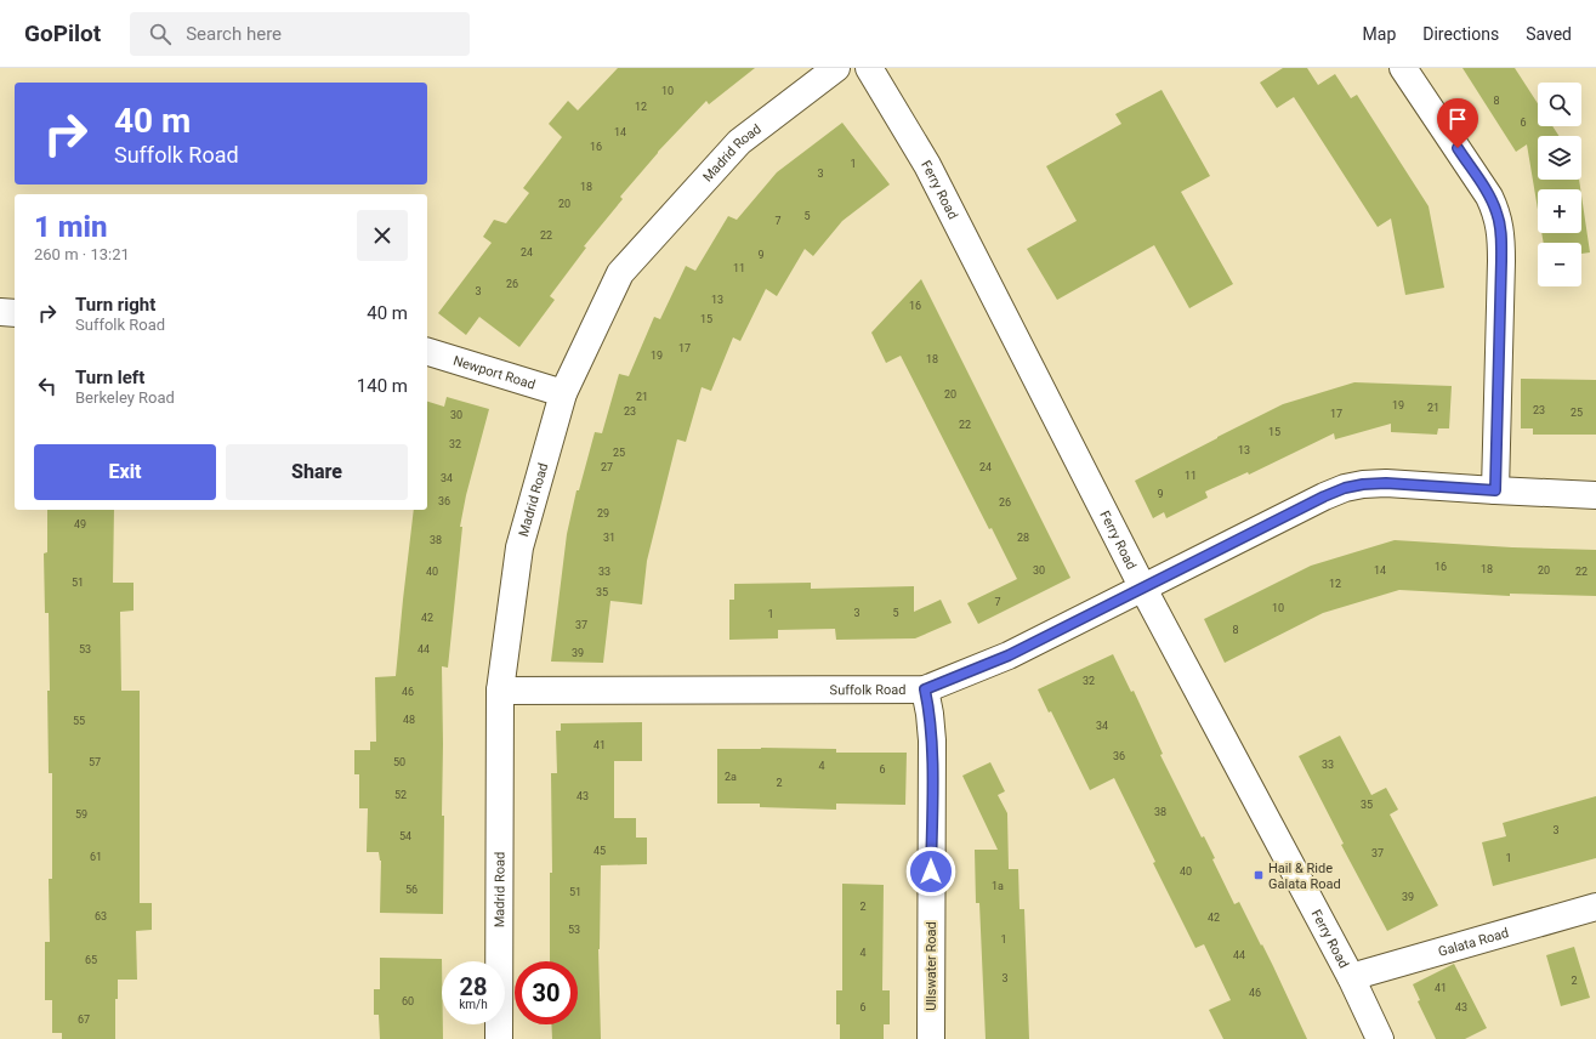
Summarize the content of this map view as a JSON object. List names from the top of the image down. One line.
{"streets":{"street":["Madrid Road","Ferry Road","Newport Road","Suffolk Road","Galata Road","Ullswater Road"]},"crossings":[["Madrid Road","Newport Road"],["Madrid Road","Suffolk Road"],["Ferry Road","Suffolk Road"],["Ferry Road","Galata Road"],["Suffolk Road","Ullswater Road"]],"places":{"transit":["Hail & Ride Galata Road"]},"house_numbers":["10","8","12","6","14","16","1","3","18","20","5","7","22","24","9","11","26","3","13","16","15","17","19","18","20","21","19","21","23","23","25","17","30","22","15","32","13","25","27","24","11","34","9","36","26","29","49","31","28","38","16","18","30","14","20","40","33","22","51","12","35","7","10","3","5","1","42","37","8","53","44","39","32","46","48","55","34","41","36","57","50","33","4","6","2a","2","52","43","35","38","59","3","54","45","37","61","1","40","1a","56","51","39","2","63","42","53","1","4","44","65","3","2","41","46","60","6","43","67"],"page":{"header":"GoPilot","search":"Search here","nav":["Map","Directions","Saved"],"map_buttons":["+","−"],"turn":["40 m","Suffolk Road"],"heading":["1 min","260 m · 13:21"],"list":[{"name":"Turn right","note":"Suffolk Road","value":"40 m"},{"name":"Turn left","note":"Berkeley Road","value":"140 m"}],"buttons":["Exit","Share"],"speed":"28 km/h","limit":"30"}}
